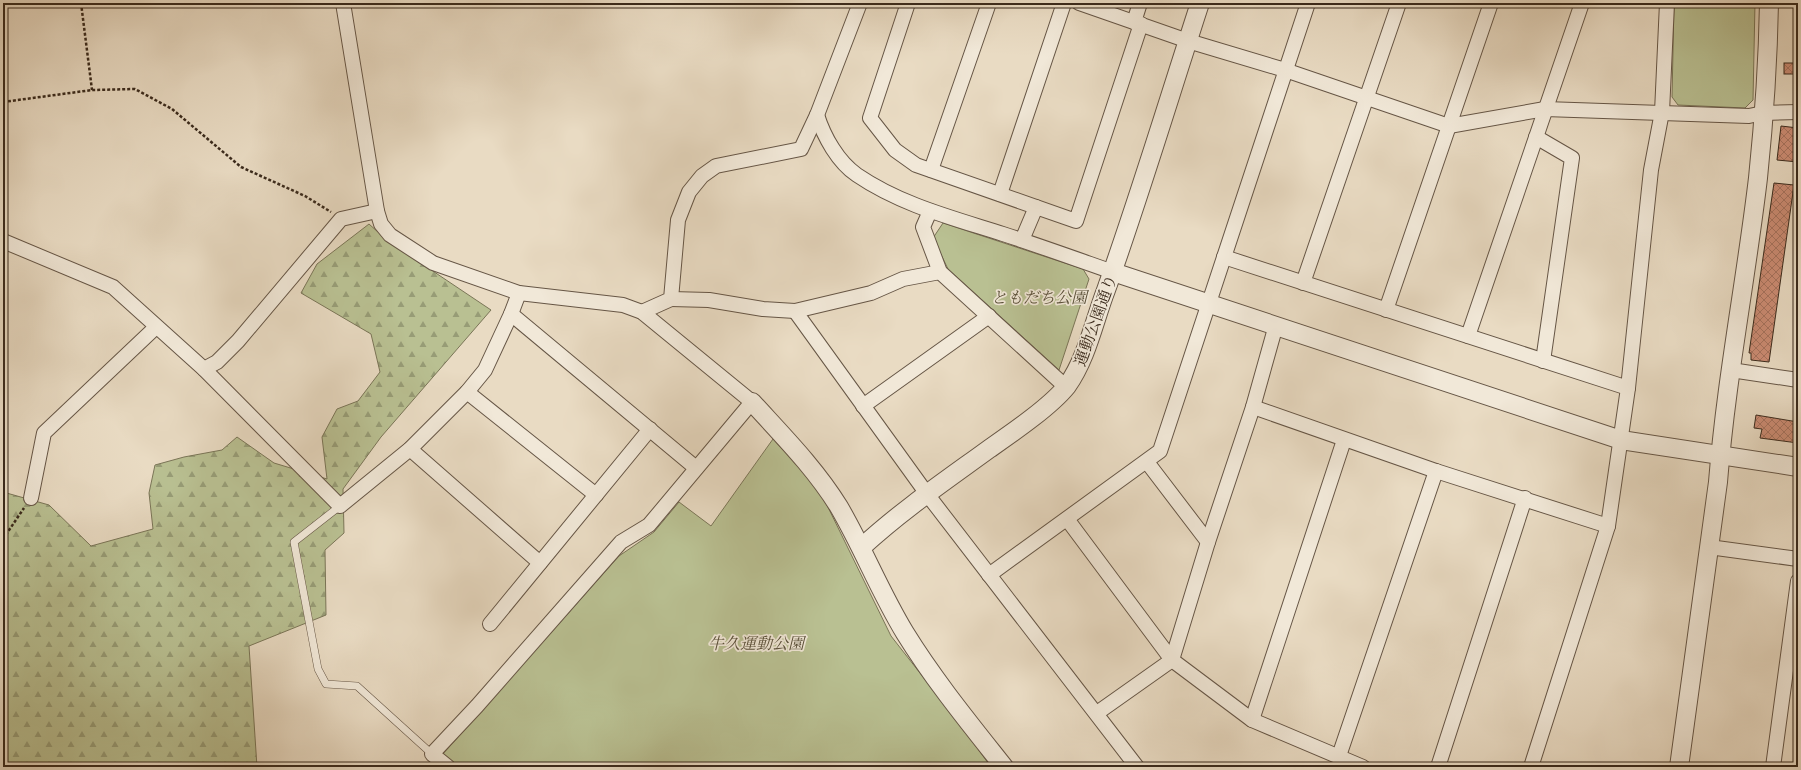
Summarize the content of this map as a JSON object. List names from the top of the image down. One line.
{"streets":{"street":["運動公園通り"]},"parks":["ともだち公園","牛久運動公園"]}
